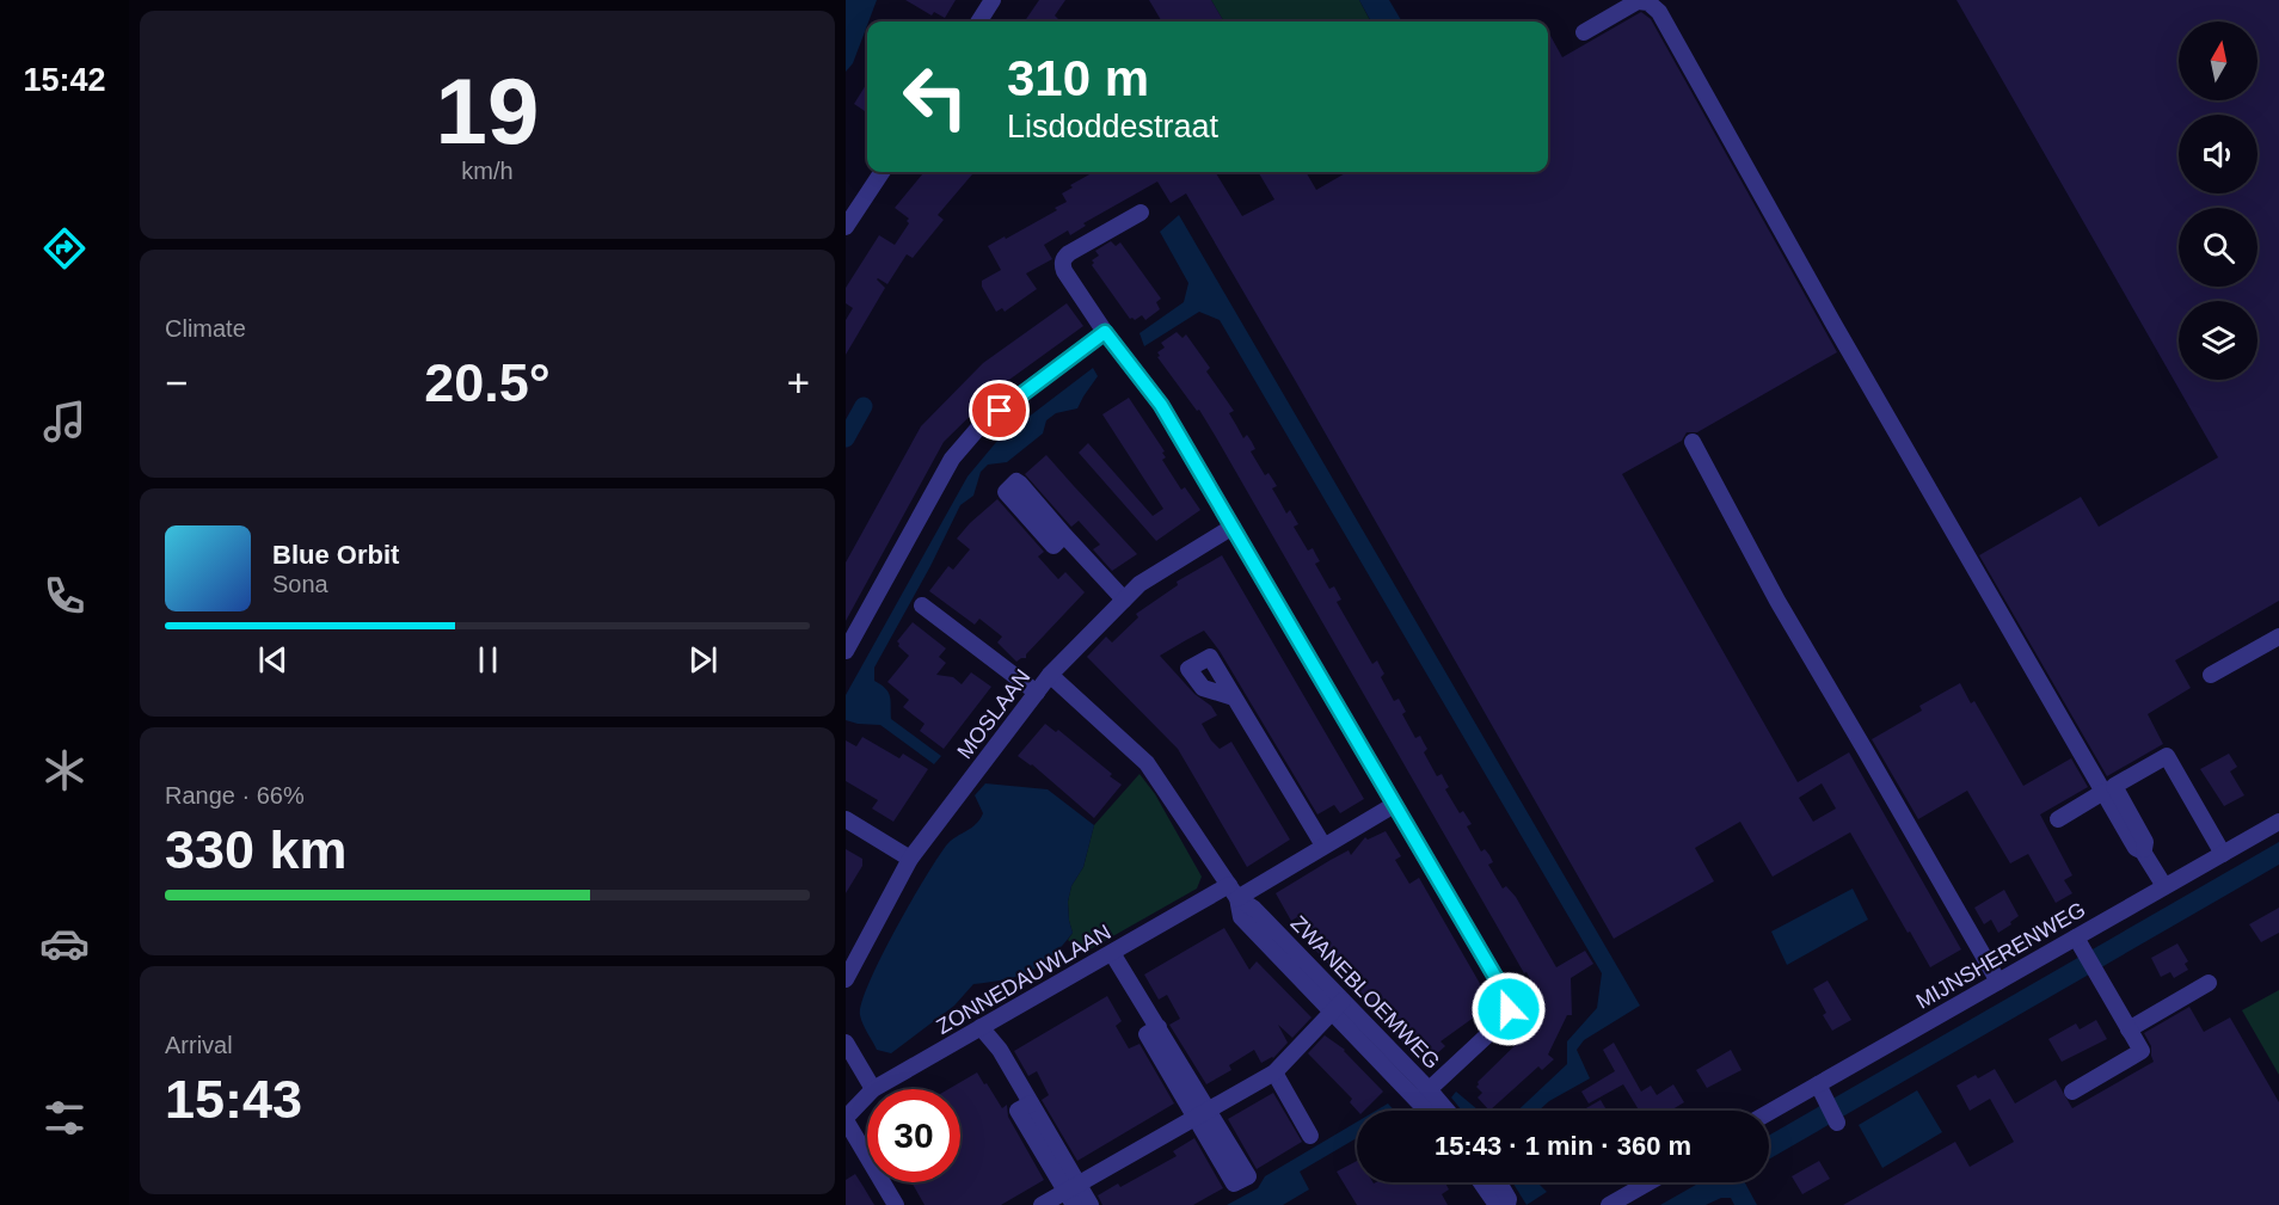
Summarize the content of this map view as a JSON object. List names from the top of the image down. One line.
{"streets":{"street":["MOSLAAN","MIJNSHERENWEG","ZONNEDAUWLAAN","ZWANEBLOEMWEG"]},"crossings":[["MOSLAAN","ZWANEBLOEMWEG"],["ZONNEDAUWLAAN","ZWANEBLOEMWEG"]],"north":"top","page":{"tabs":"15:42","tile":[["19","km/h"],"Climate",["Range · 66%","330 km"],["Arrival","15:43"]],"turn":["310 m","Lisdoddestraat"],"heat":["−","20.5°","+"],"song":["Blue Orbit","Sona"],"limit":"30","trip":"15:43 · 1 min · 360 m"}}
